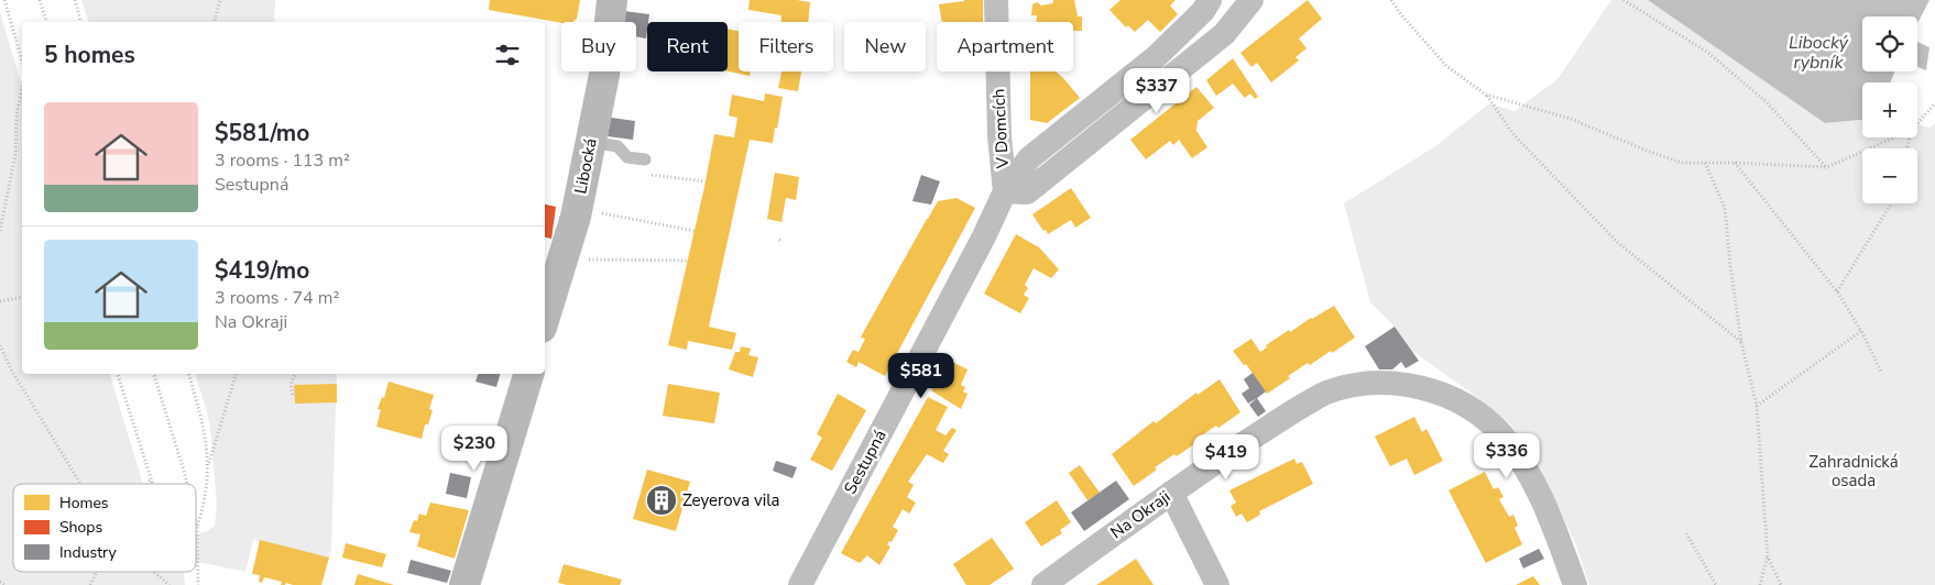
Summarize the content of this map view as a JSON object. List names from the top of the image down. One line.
{"streets":{"street":["V Domcích","Libocká","Sestupná","Na Okraji"]},"crossings":[["V Domcích","Sestupná"]],"water":["Libocký rybník"],"parks":["Zahradnická osada"],"places":{"building":["Zeyerova vila"]},"legend":["Homes","Shops","Industry"],"page":{"map_buttons":["+","−"],"chip":["Buy","Rent","Filters","New","Apartment"],"heading":"5 homes","price":["$337","$581","$230","$336","$419"],"list":[{"name":"$581/mo","note":"3 rooms · 113 m² · Sestupná"},{"name":"$419/mo","note":"3 rooms · 74 m² · Na Okraji"}]}}
